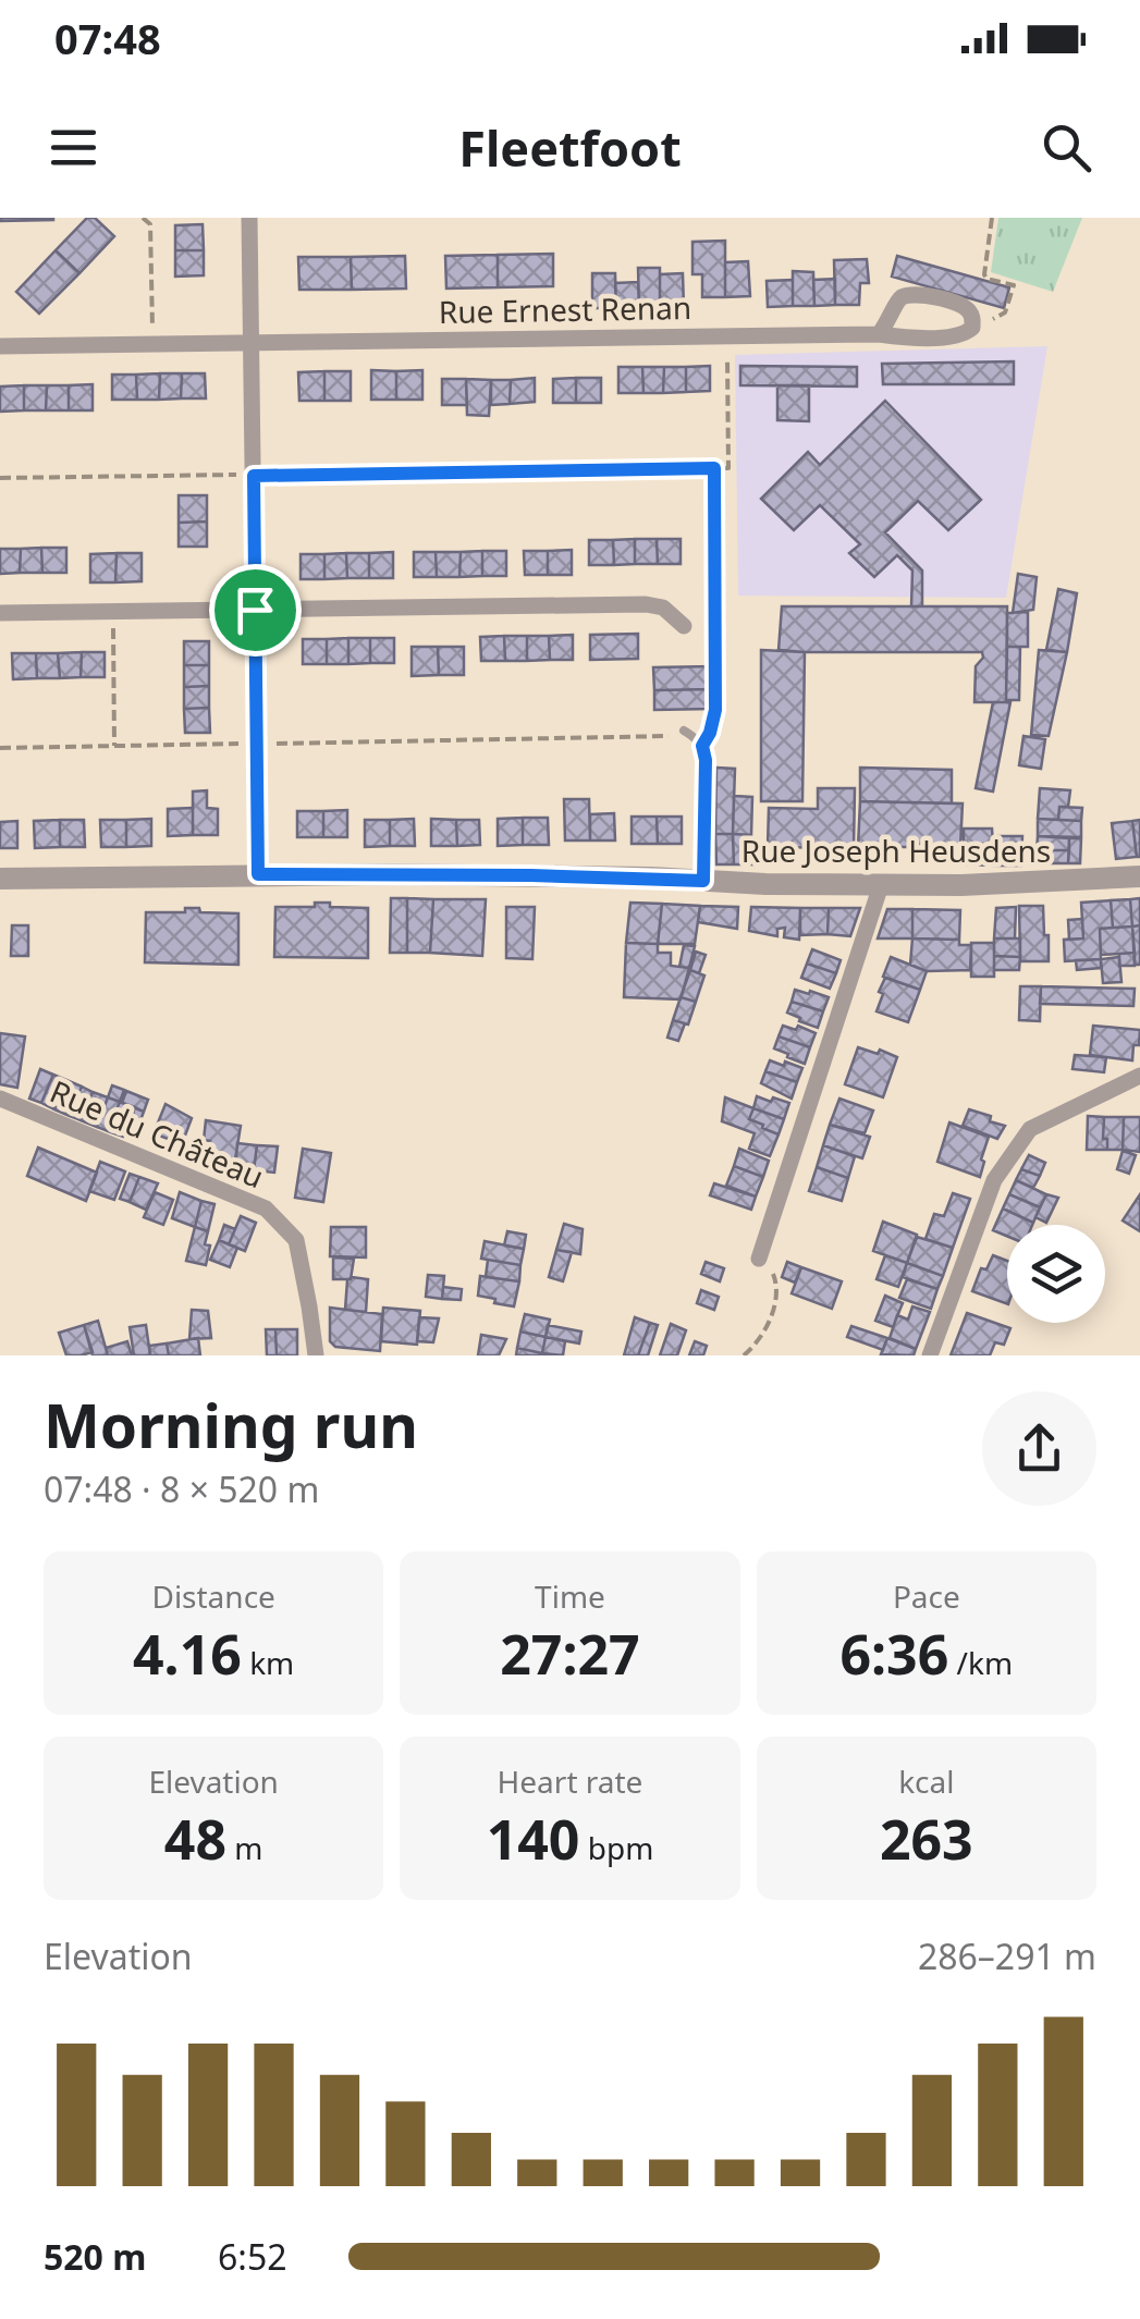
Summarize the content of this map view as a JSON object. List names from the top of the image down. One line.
{"streets":{"street":["Rue Ernest Renan","Rue Joseph Heusdens","Rue du Château"]},"page":{"status":"07:48","header":"Fleetfoot","heading":["Morning run","07:48 · 8 × 520 m"],"stats":[["Distance","4.16 km"],["Time","27:27"],["Pace","6:36 /km"],["Elevation","48 m"],["Heart rate","140 bpm"],["kcal","263"]],"chart":["Elevation","286–291 m"],"list":[{"name":"520 m","note":"6:52"}]}}
